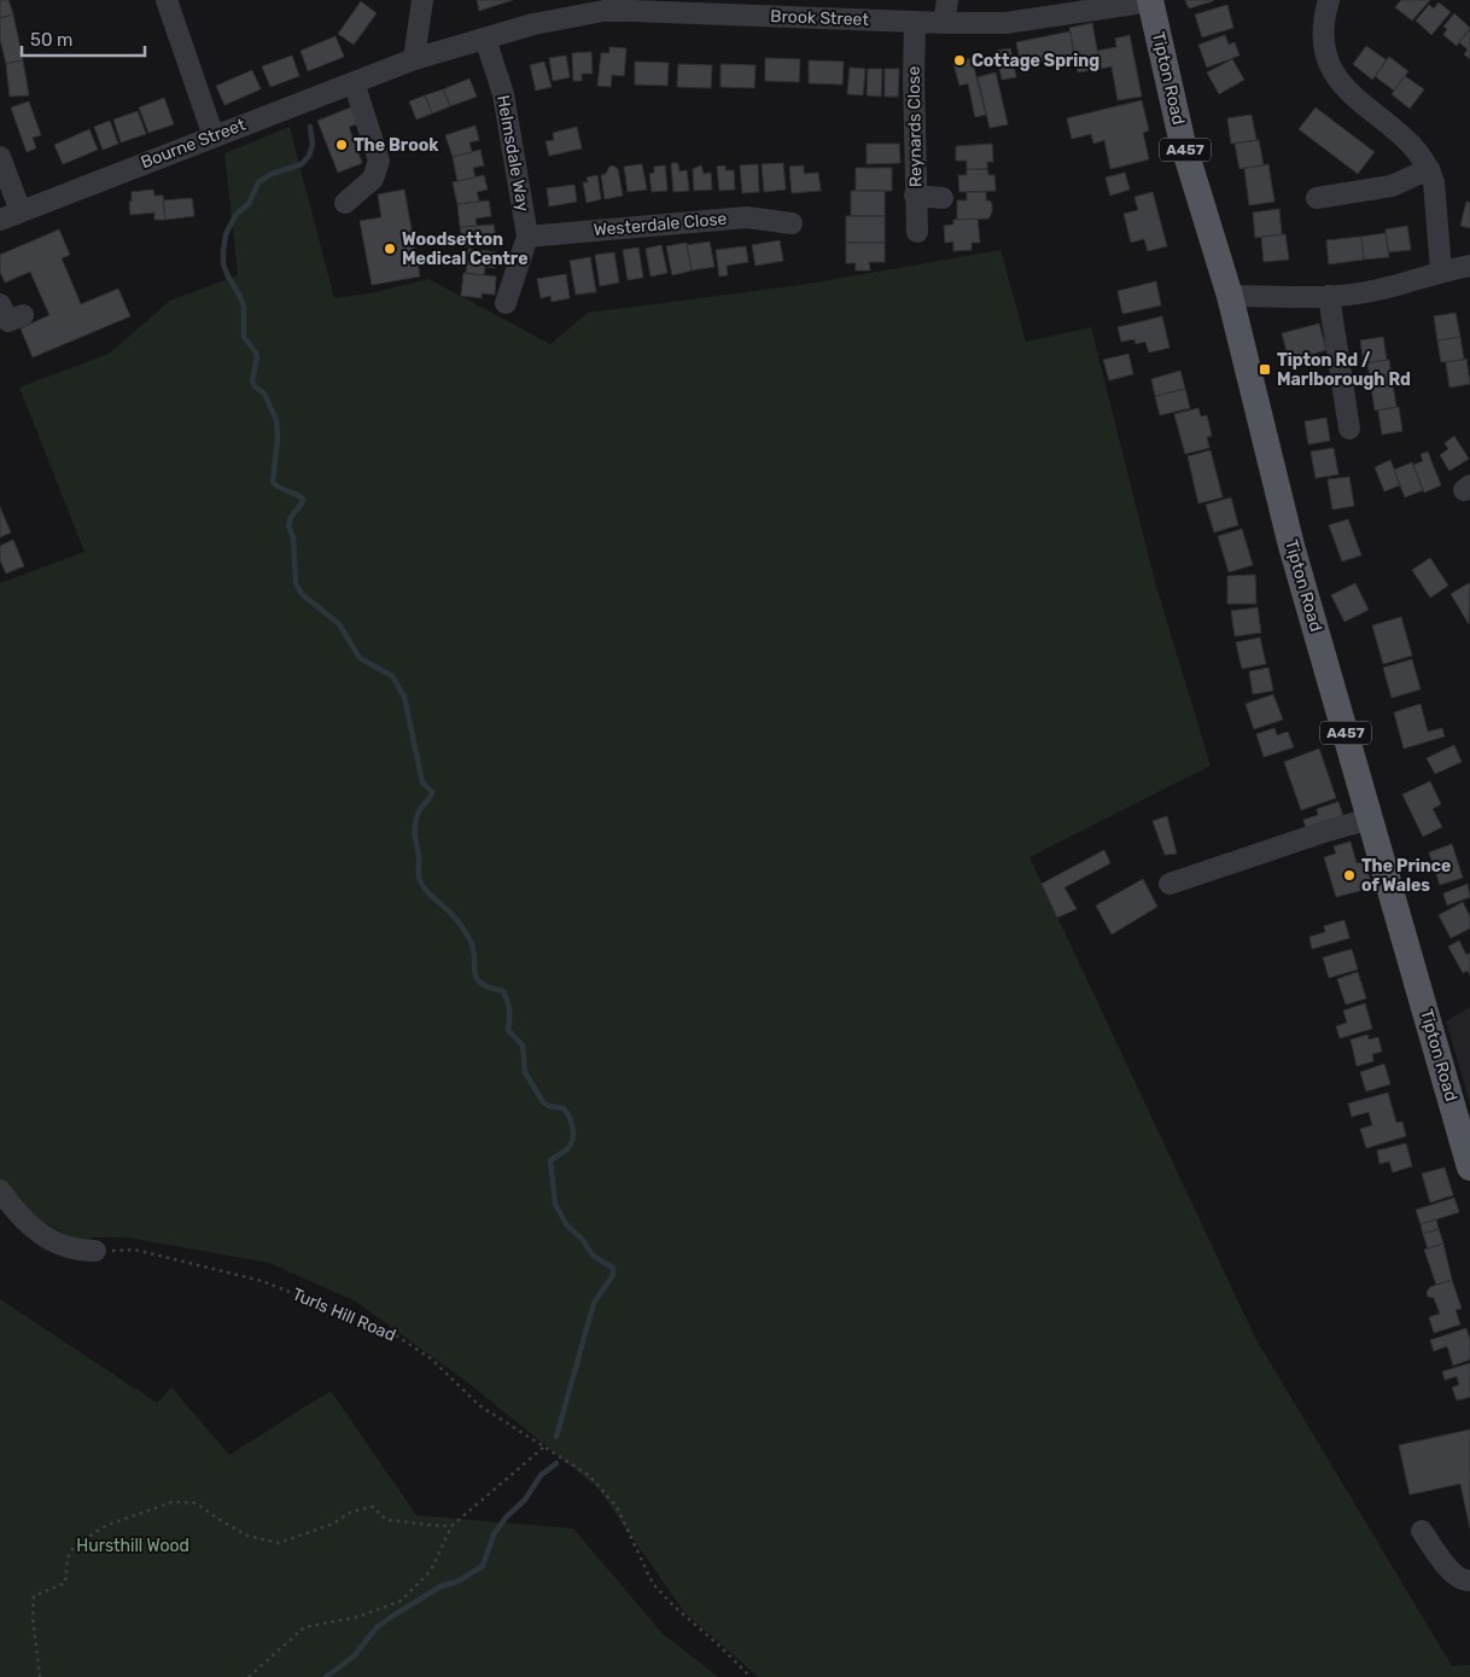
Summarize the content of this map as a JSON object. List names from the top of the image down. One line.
{"streets":{"main road":["Tipton Road","A457"],"street":["Brook Street","Reynards Close","Bourne Street","Helmsdale Way","Westerdale Close"],"path":["Turls Hill Road"]},"crossings":[["Brook Street","Tipton Road"],["Brook Street","Reynards Close"],["Brook Street","Bourne Street"],["Brook Street","Helmsdale Way"],["Helmsdale Way","Westerdale Close"]],"parks":["Hursthill Wood"],"places":{"other":["Cottage Spring","The Brook","Woodsetton Medical Centre","The Prince of Wales"],"transit":["Tipton Rd / Marlborough Rd"]},"scale_bar":"50 m"}
